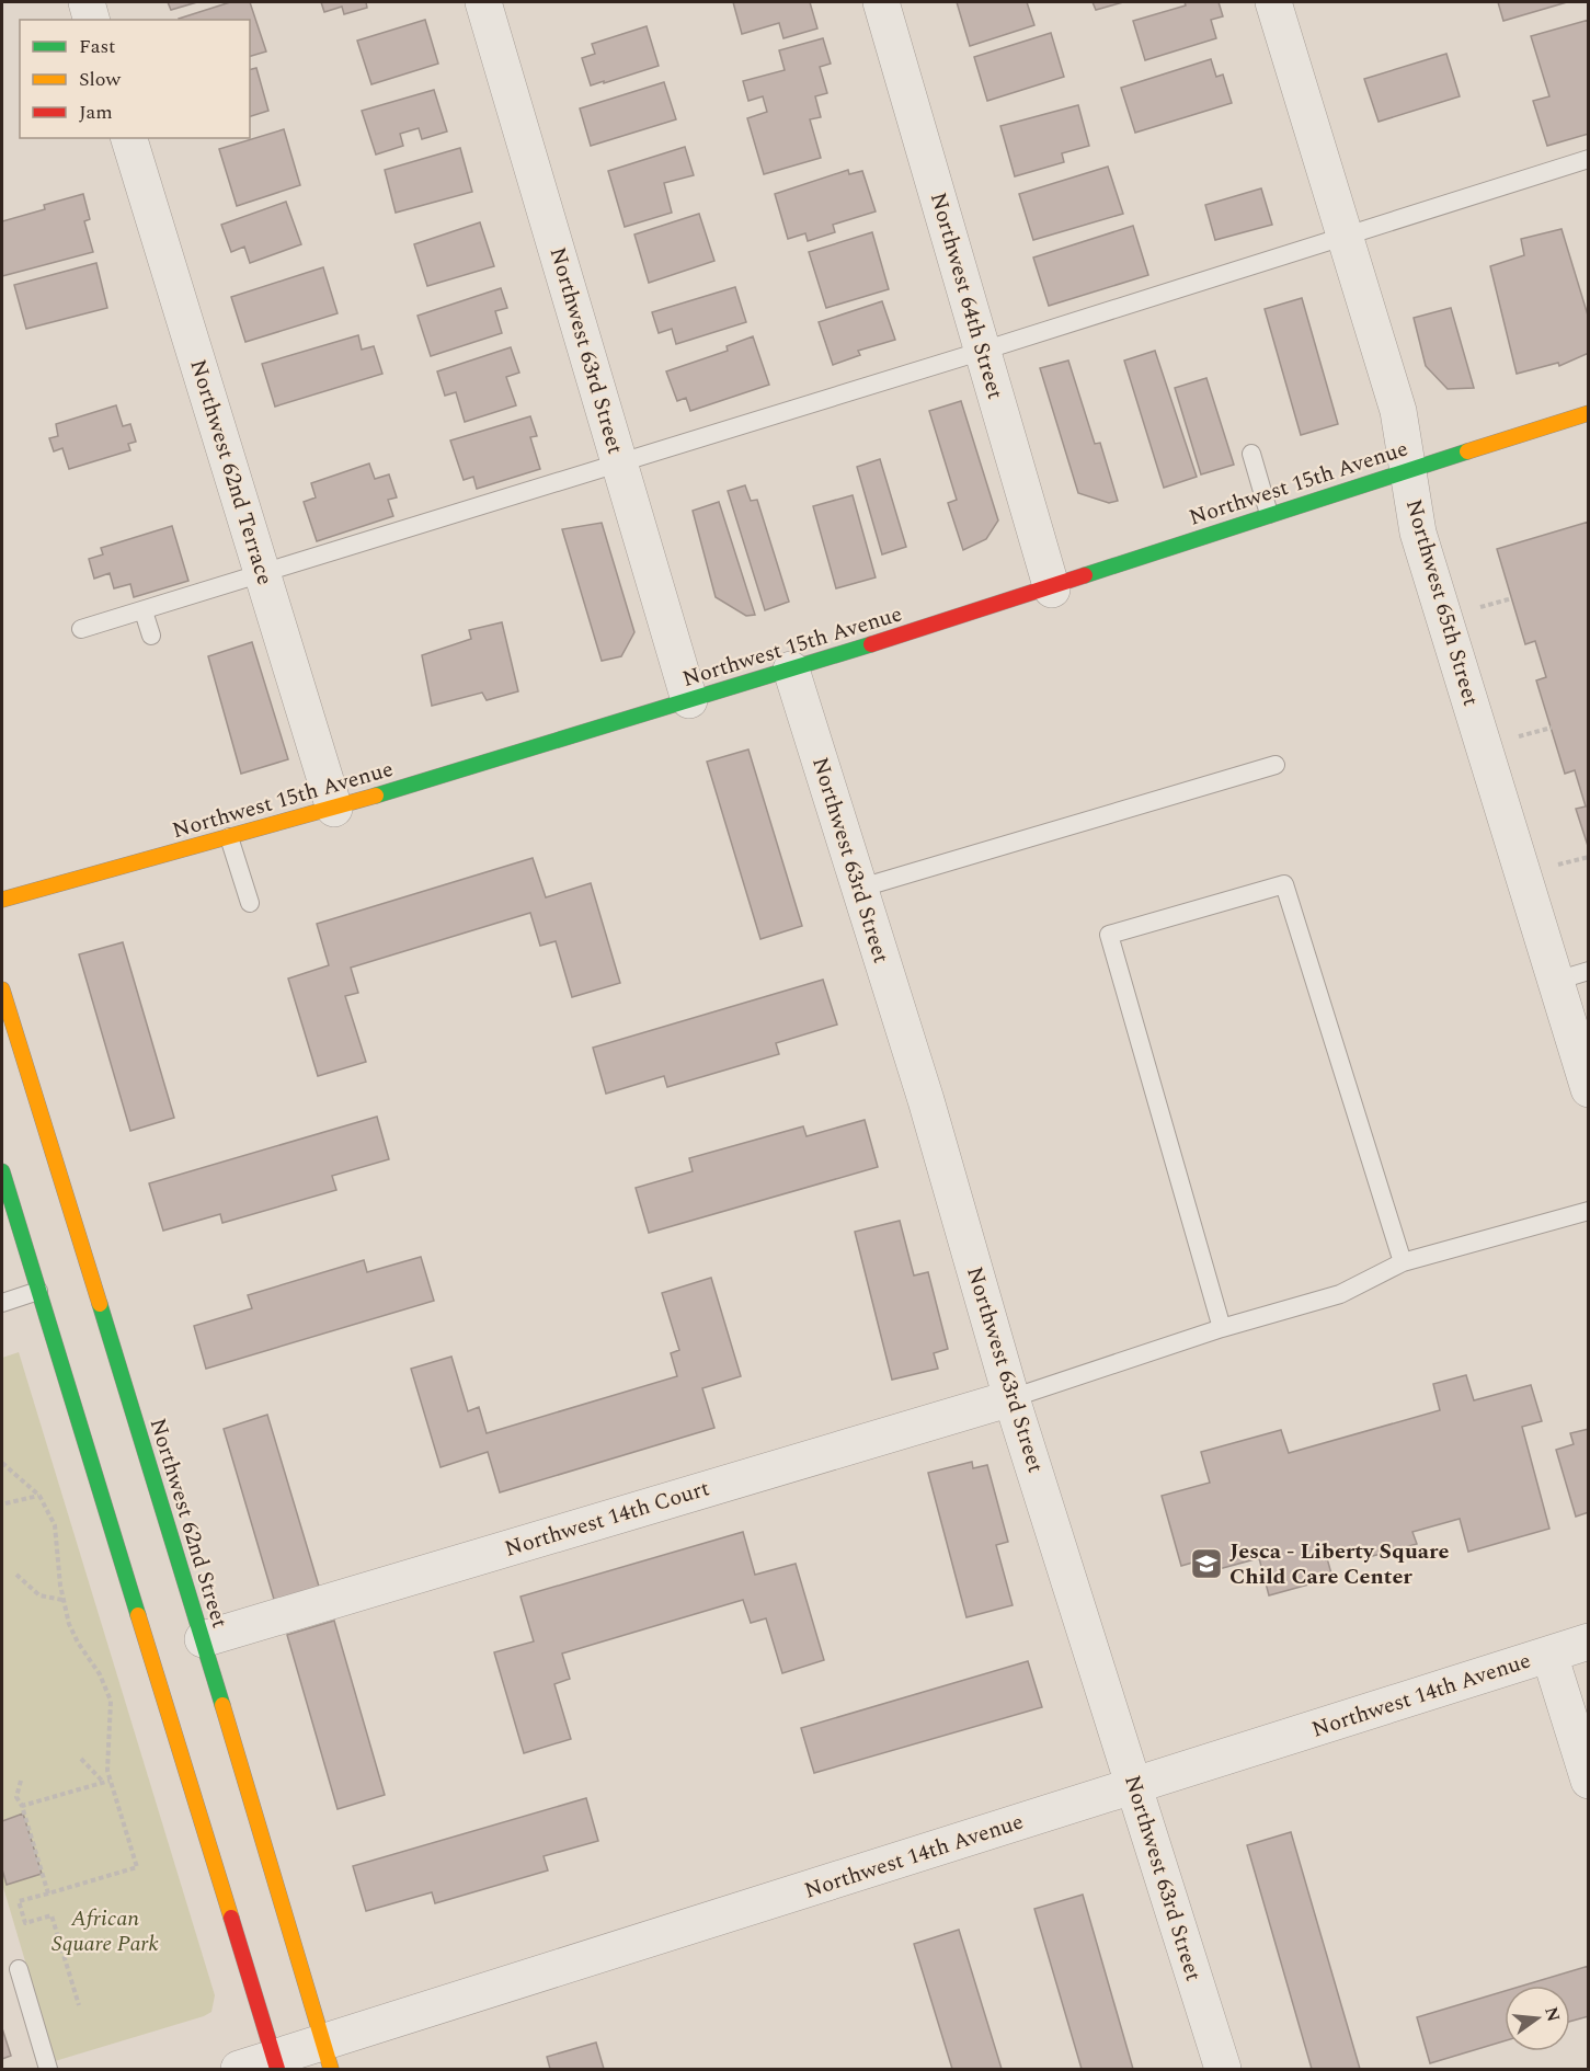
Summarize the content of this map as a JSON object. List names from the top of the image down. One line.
{"streets":{"main road":["Northwest 15th Avenue","Northwest 62nd Street"],"street":["Northwest 64th Street","Northwest 63rd Street","Northwest 62nd Terrace","Northwest 65th Street","Northwest 14th Court","Northwest 14th Avenue"]},"crossings":[["Northwest 64th Street","Northwest 15th Avenue"],["Northwest 63rd Street","Northwest 15th Avenue"],["Northwest 63rd Street","Northwest 14th Court"],["Northwest 63rd Street","Northwest 14th Avenue"],["Northwest 62nd Terrace","Northwest 15th Avenue"],["Northwest 15th Avenue","Northwest 65th Street"],["Northwest 14th Court","Northwest 62nd Street"],["Northwest 62nd Street","Northwest 14th Avenue"]],"parks":["African Square Park"],"places":{"school or university":["Jesca - Liberty Square Child Care Center"]},"legend":["Fast","Slow","Jam"],"north":"right"}
